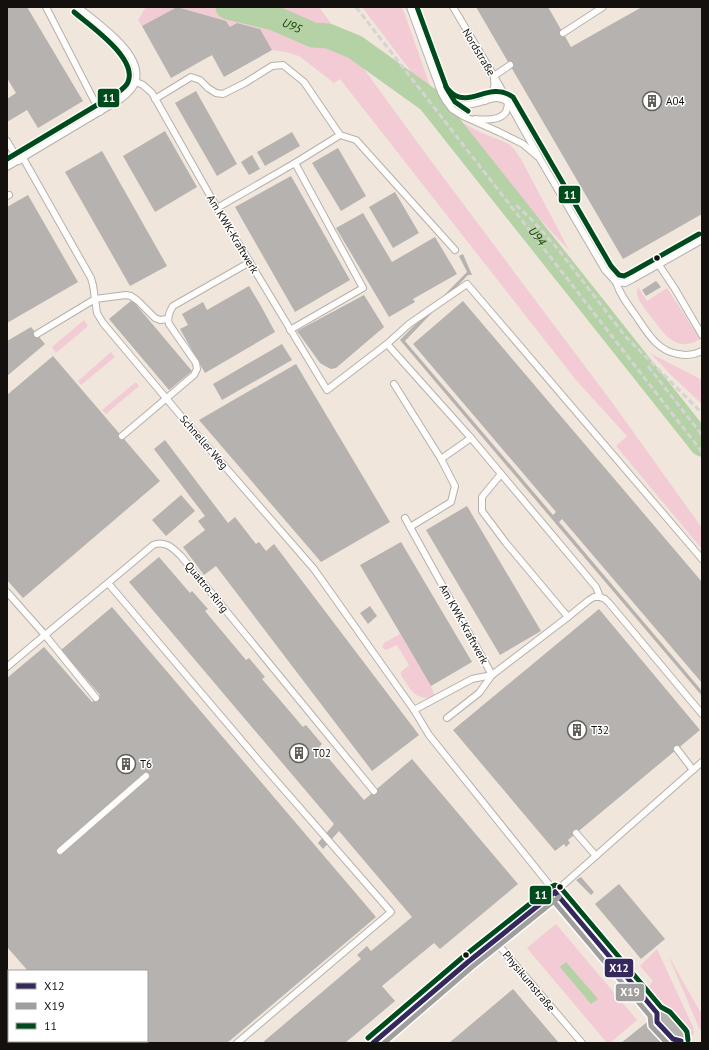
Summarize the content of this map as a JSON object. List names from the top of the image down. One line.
{"streets":{"lane":["Nordstraße","Am KWK-Kraftwerk","Schneller Weg","Quattro-Ring","Physikumstraße"]},"crossings":[["Am KWK-Kraftwerk","Schneller Weg"],["Schneller Weg","Physikumstraße"]],"water":["U95","U94"],"places":{"building":["A04","T32","T02","T6"]},"lines":["transit line 11","transit line X12","transit line X19"],"legend":["X12","X19","11"]}
